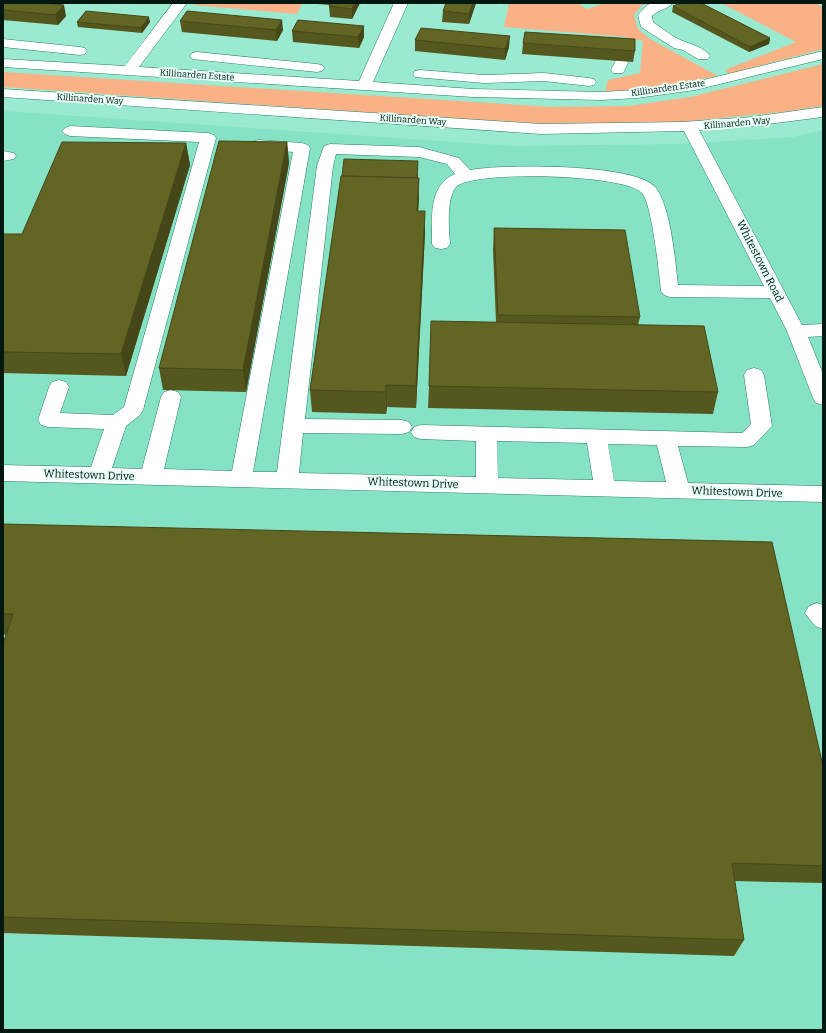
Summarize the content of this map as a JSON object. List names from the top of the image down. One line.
{"streets":{"street":["Killinarden Estate","Killinarden Way","Whitestown Road","Whitestown Drive"]},"crossings":[["Killinarden Way","Whitestown Road"]]}
